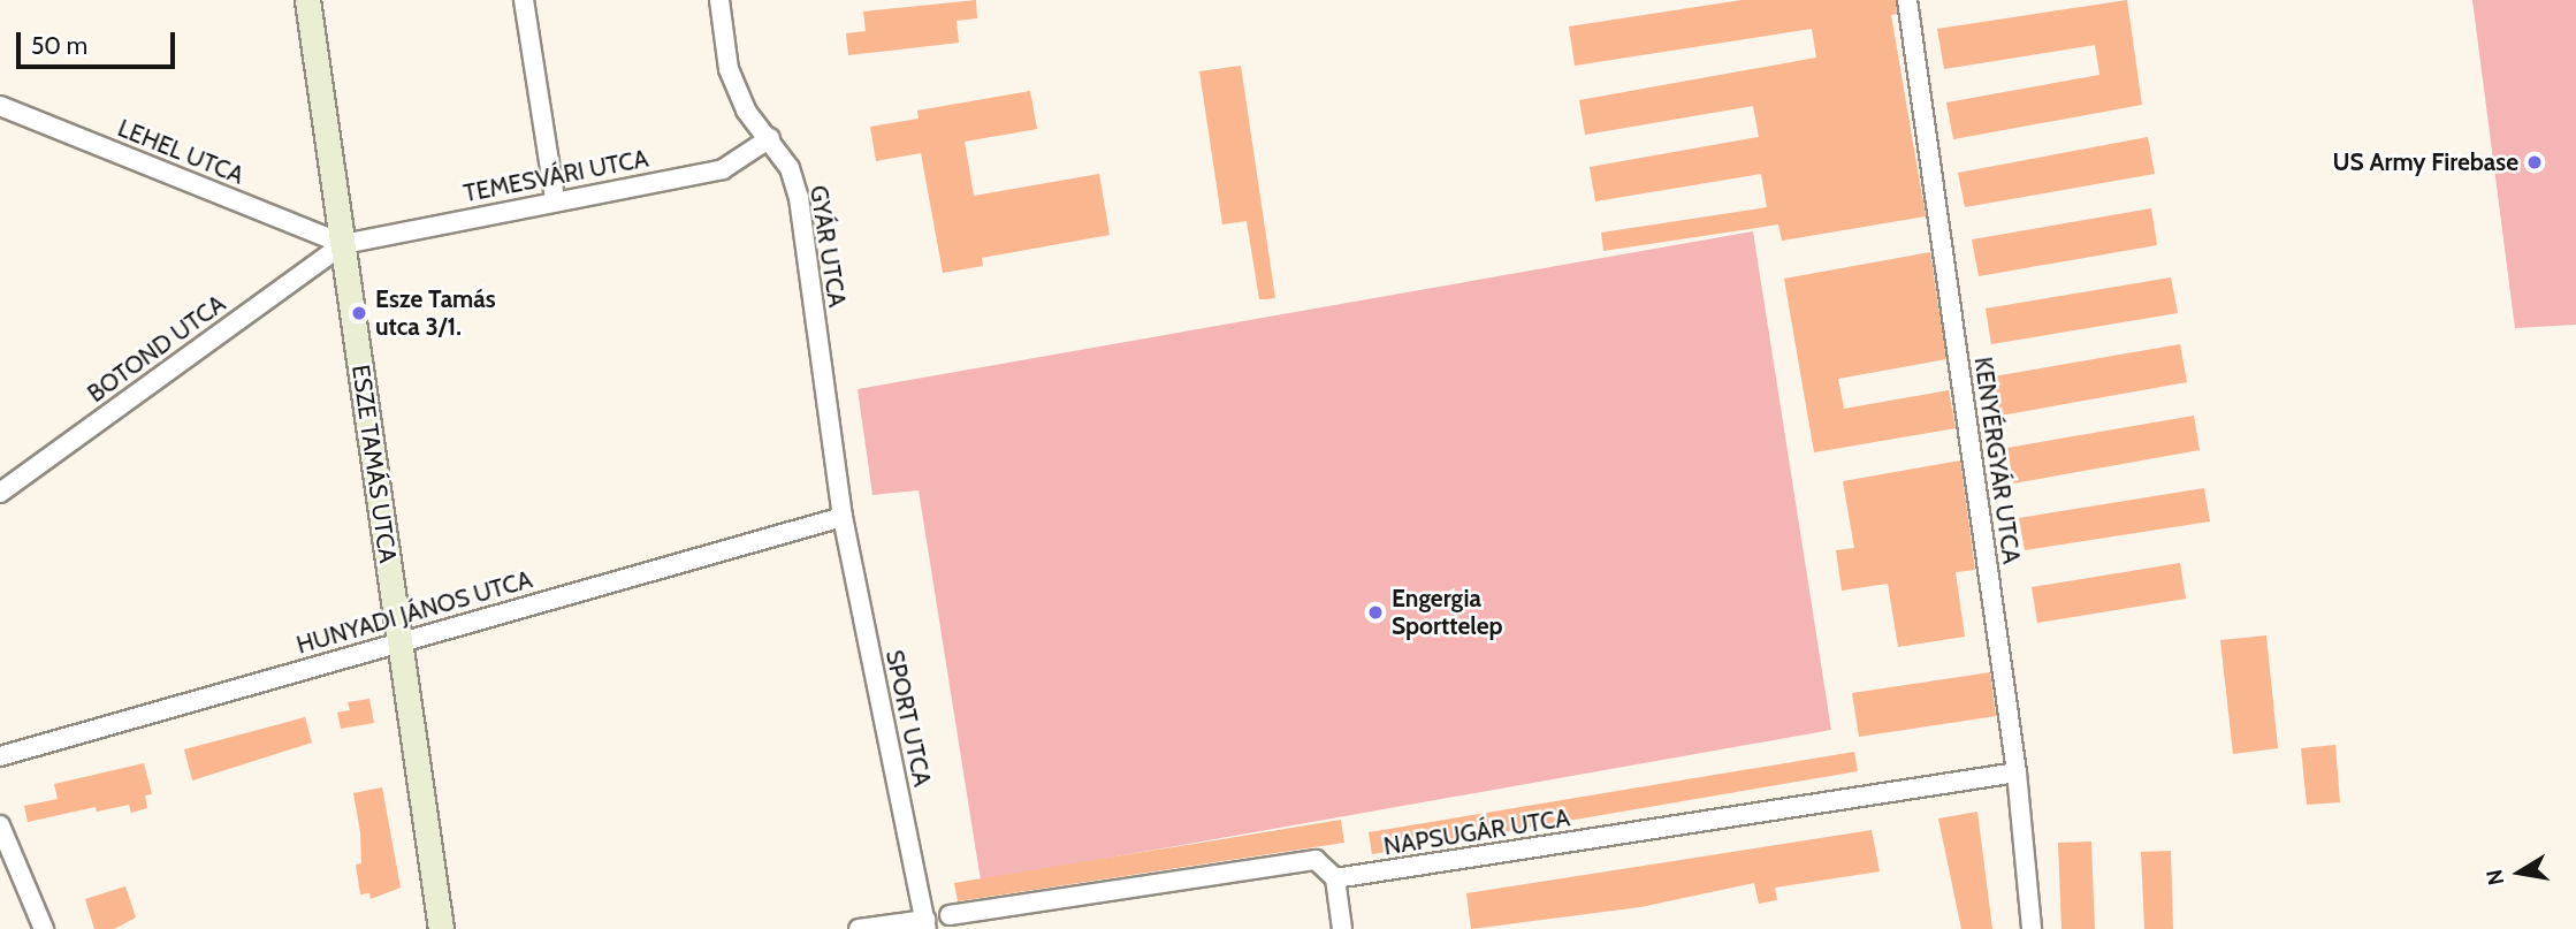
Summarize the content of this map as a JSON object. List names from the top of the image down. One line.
{"streets":{"street":["LEHEL UTCA","TEMESVÁRI UTCA","GYÁR UTCA","BOTOND UTCA","KENYÉRGYÁR UTCA","ESZE TAMÁS UTCA","HUNYADI JÁNOS UTCA","SPORT UTCA","NAPSUGÁR UTCA"]},"crossings":[["LEHEL UTCA","TEMESVÁRI UTCA"],["LEHEL UTCA","BOTOND UTCA"],["LEHEL UTCA","ESZE TAMÁS UTCA"],["TEMESVÁRI UTCA","GYÁR UTCA"],["TEMESVÁRI UTCA","BOTOND UTCA"],["TEMESVÁRI UTCA","ESZE TAMÁS UTCA"],["GYÁR UTCA","HUNYADI JÁNOS UTCA"],["GYÁR UTCA","SPORT UTCA"],["BOTOND UTCA","ESZE TAMÁS UTCA"],["KENYÉRGYÁR UTCA","NAPSUGÁR UTCA"],["ESZE TAMÁS UTCA","HUNYADI JÁNOS UTCA"],["HUNYADI JÁNOS UTCA","SPORT UTCA"]],"places":["US Army Firebase","Esze Tamás utca 3/1.","Engergia Sporttelep"],"scale_bar":"50 m","north":"left"}
